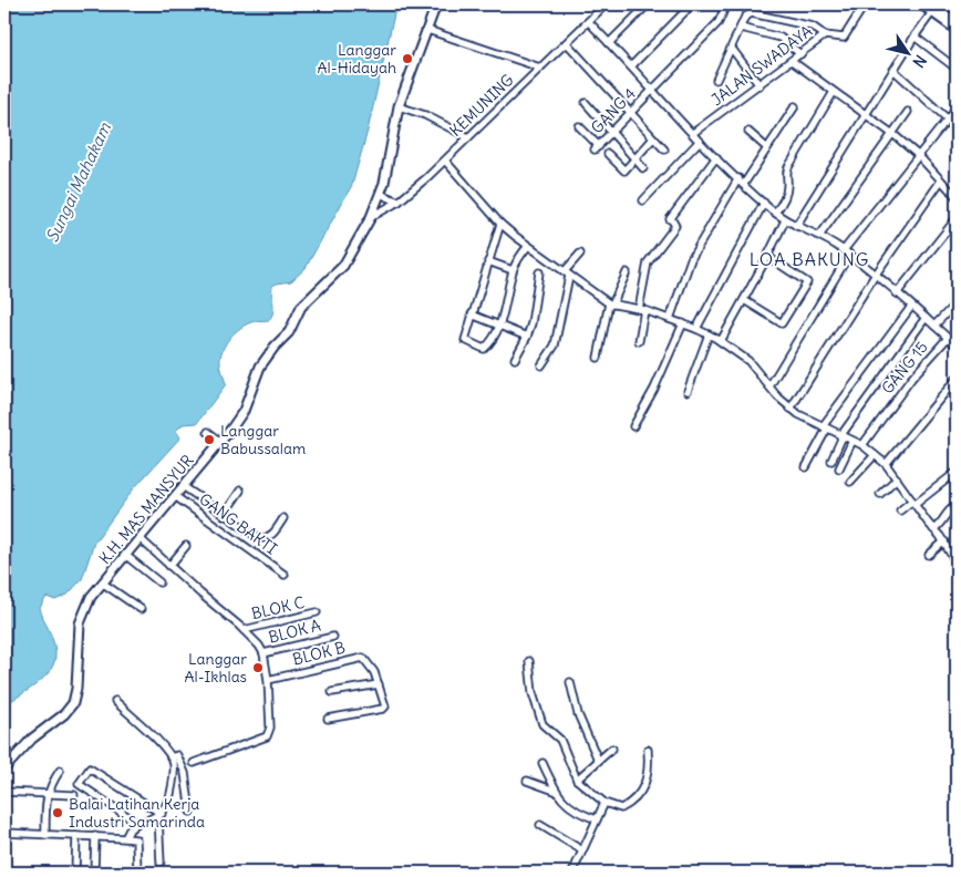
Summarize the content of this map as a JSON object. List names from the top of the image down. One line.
{"streets":{"main road":["K.H. MAS MANSYUR"],"street":["JALAN SWADAYA","KEMUNING","GANG 4","GANG 15","GANG BAKTI","BLOK C","BLOK A","BLOK B"]},"crossings":[["KEMUNING","K.H. MAS MANSYUR"],["K.H. MAS MANSYUR","GANG BAKTI"]],"districts":["LOA BAKUNG"],"water":["Sungai Mahakam"],"places":["Langgar Al-Hidayah","Langgar Babussalam","Langgar Al-Ikhlas","Balai Latihan Kerja Industri Samarinda"],"north":"bottom right"}
